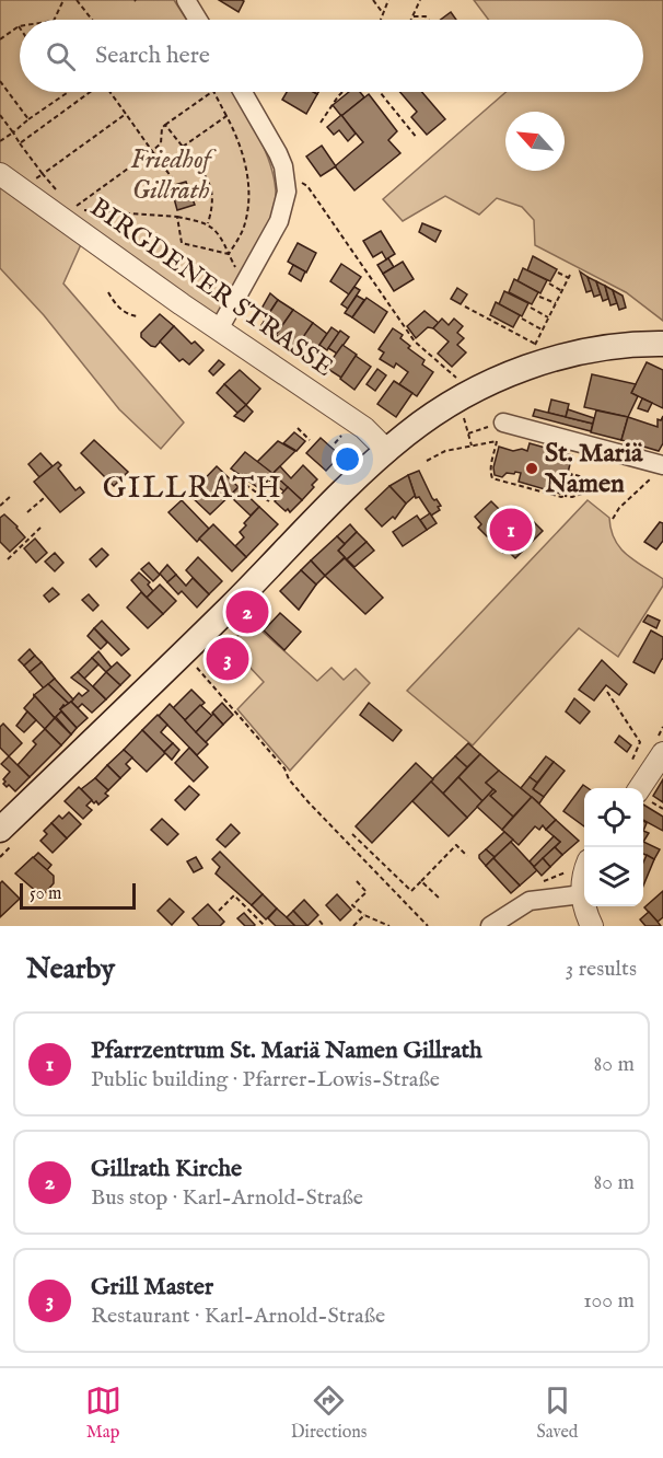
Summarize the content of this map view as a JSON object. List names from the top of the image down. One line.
{"streets":{"street":["BIRGDENER STRASSE"]},"districts":["GILLRATH"],"parks":["Friedhof Gillrath"],"places":["St. Mariä Namen"],"scale_bar":"50 m","north":"top left","page":{"search":"Search here","pins":["1","2","3"],"scale":"50 m","heading":["Nearby","3 results"],"list":[{"mark":"1","name":"Pfarrzentrum St. Mariä Namen Gillrath","note":"Public building · Pfarrer-Lowis-Straße","value":"80 m"},{"mark":"2","name":"Gillrath Kirche","note":"Bus stop · Karl-Arnold-Straße","value":"80 m"},{"mark":"3","name":"Grill Master","note":"Restaurant · Karl-Arnold-Straße","value":"100 m"}],"nav":["Map","Directions","Saved"]}}
